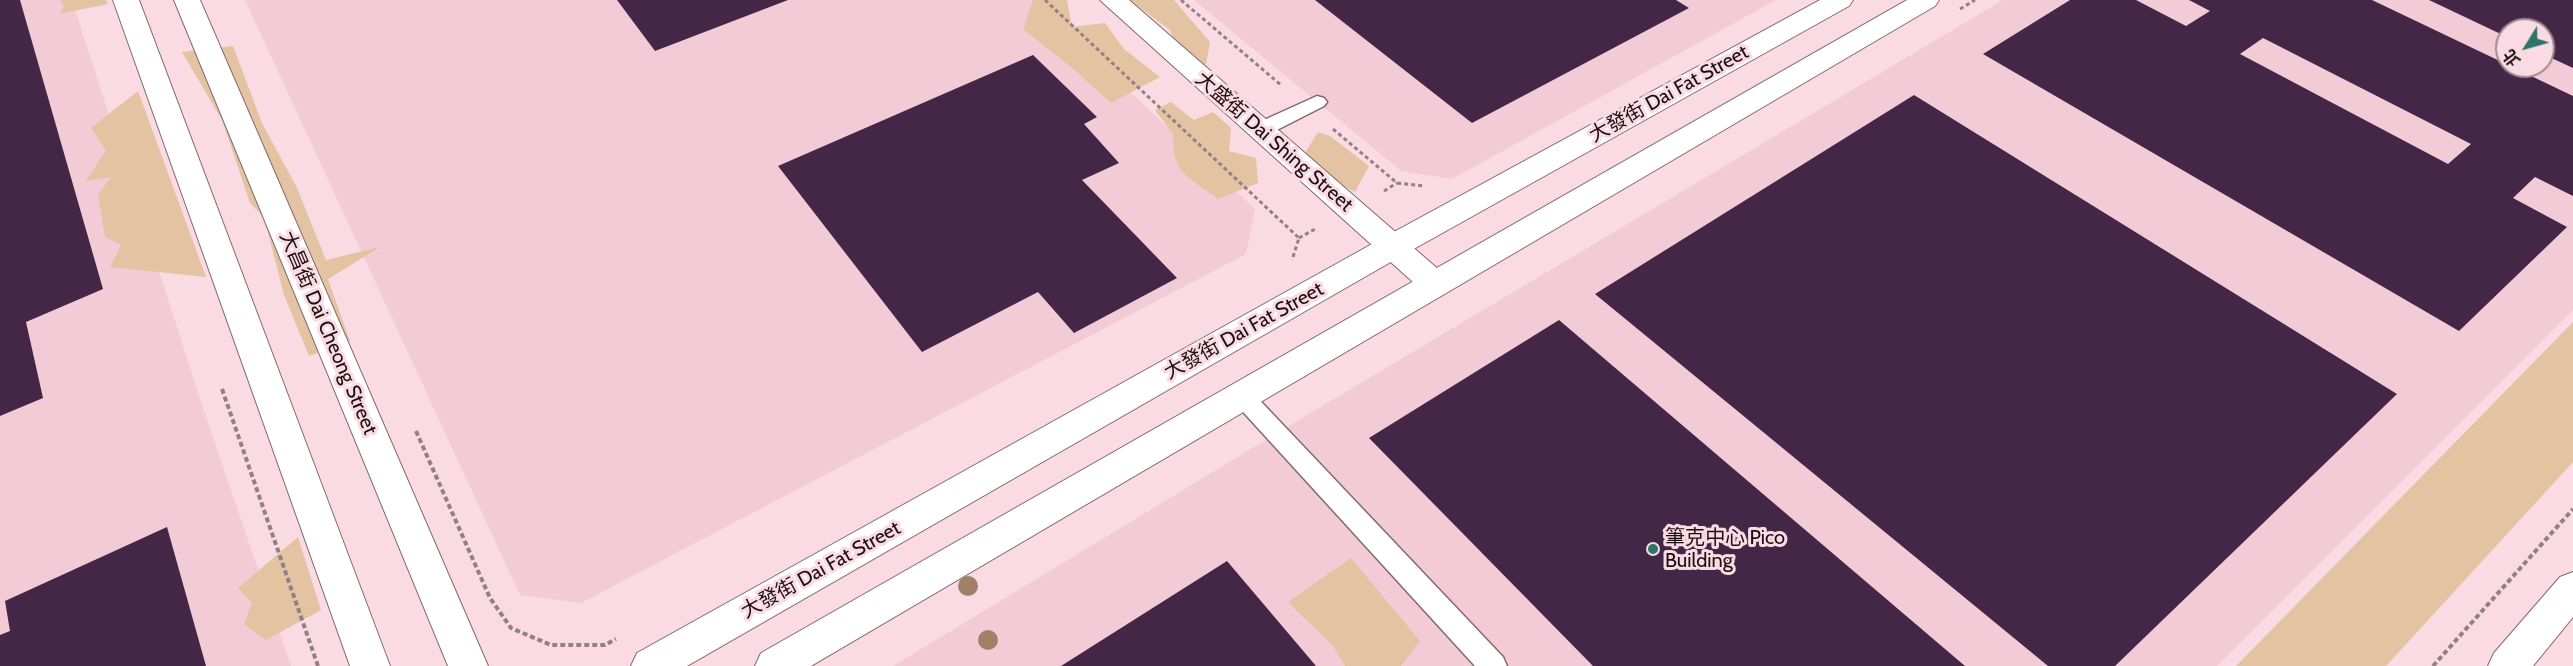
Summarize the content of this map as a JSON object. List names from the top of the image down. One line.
{"streets":{"street":["大發街 Dai Fat Street","大盛街 Dai Shing Street","大昌街 Dai Cheong Street"]},"crossings":[["大發街 Dai Fat Street","大盛街 Dai Shing Street"]],"places":["筆克中心 Pico Building"],"north":"bottom left"}
